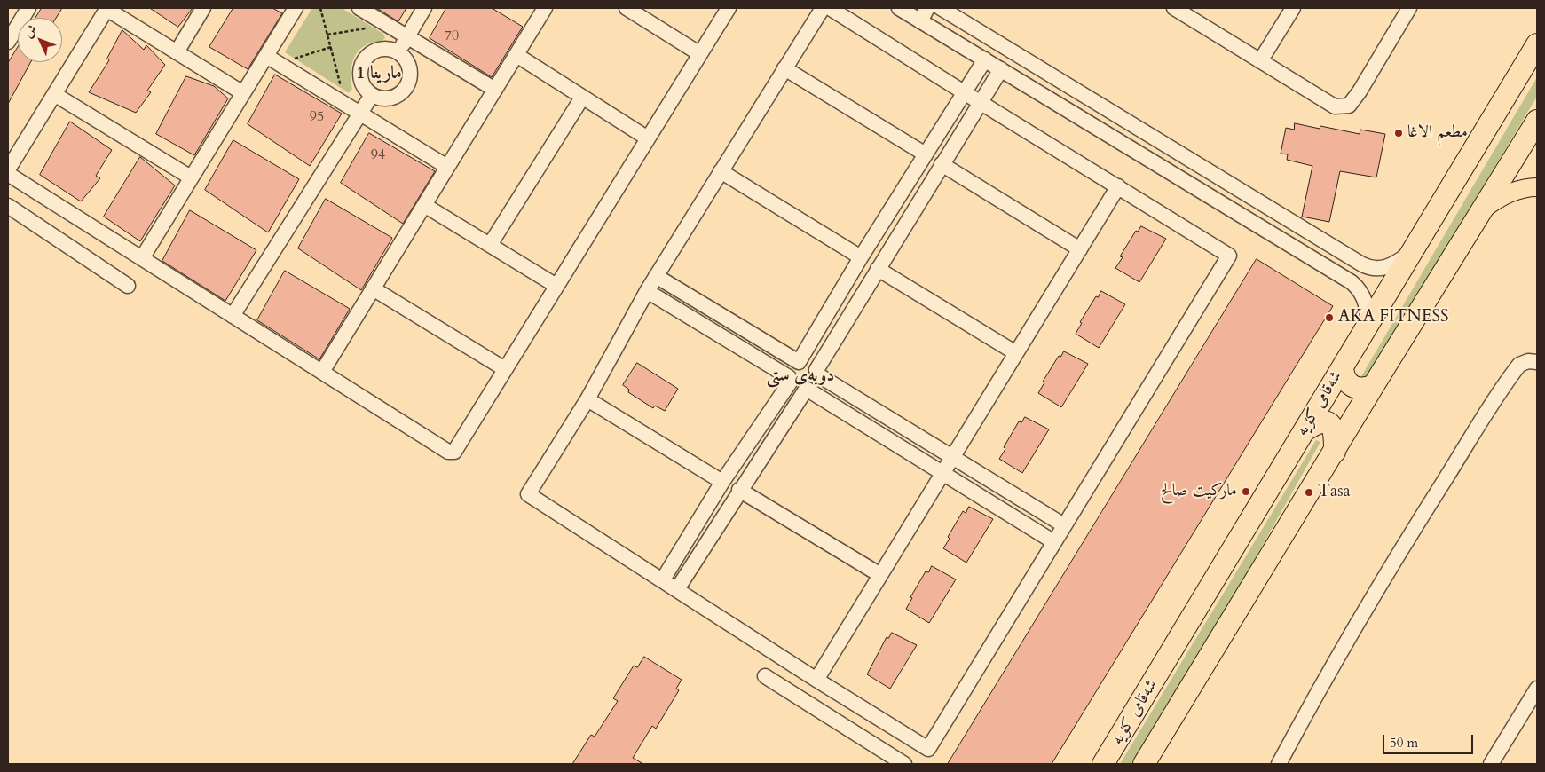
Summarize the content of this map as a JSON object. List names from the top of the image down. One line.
{"streets":{"highway":["شەقامی کۆیە"]},"districts":["مارینا 1","دوبه‌ی ستی"],"places":["مطعم الاغا","AKA FITNESS","ماركيت صالح","Tasa"],"house_numbers":["70","95","94"],"scale_bar":"50 m","north":"top left"}
